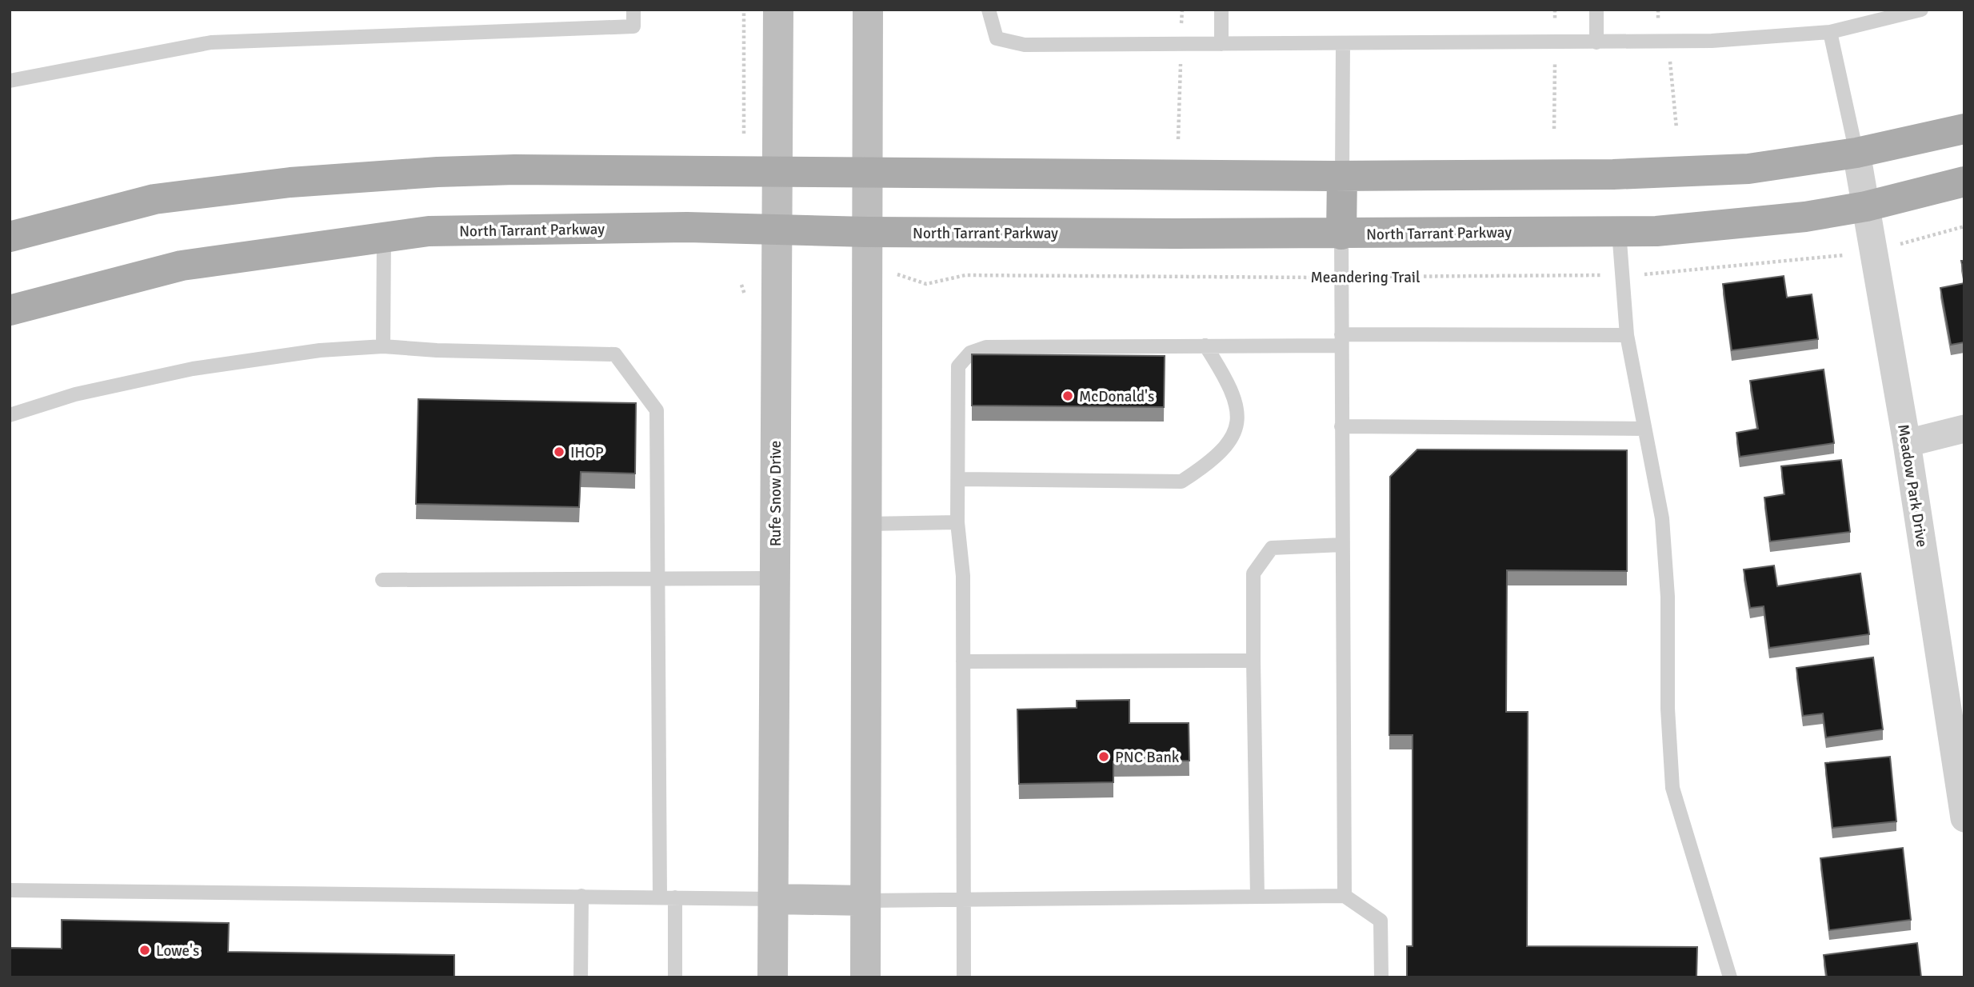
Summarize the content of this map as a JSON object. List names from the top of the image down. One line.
{"streets":{"main road":["North Tarrant Parkway","Rufe Snow Drive"],"street":["Meadow Park Drive"],"path":["Meandering Trail"]},"crossings":[["North Tarrant Parkway","Meadow Park Drive"],["North Tarrant Parkway","Rufe Snow Drive"]],"places":["McDonald's","IHOP","PNC Bank","Lowe's"]}
